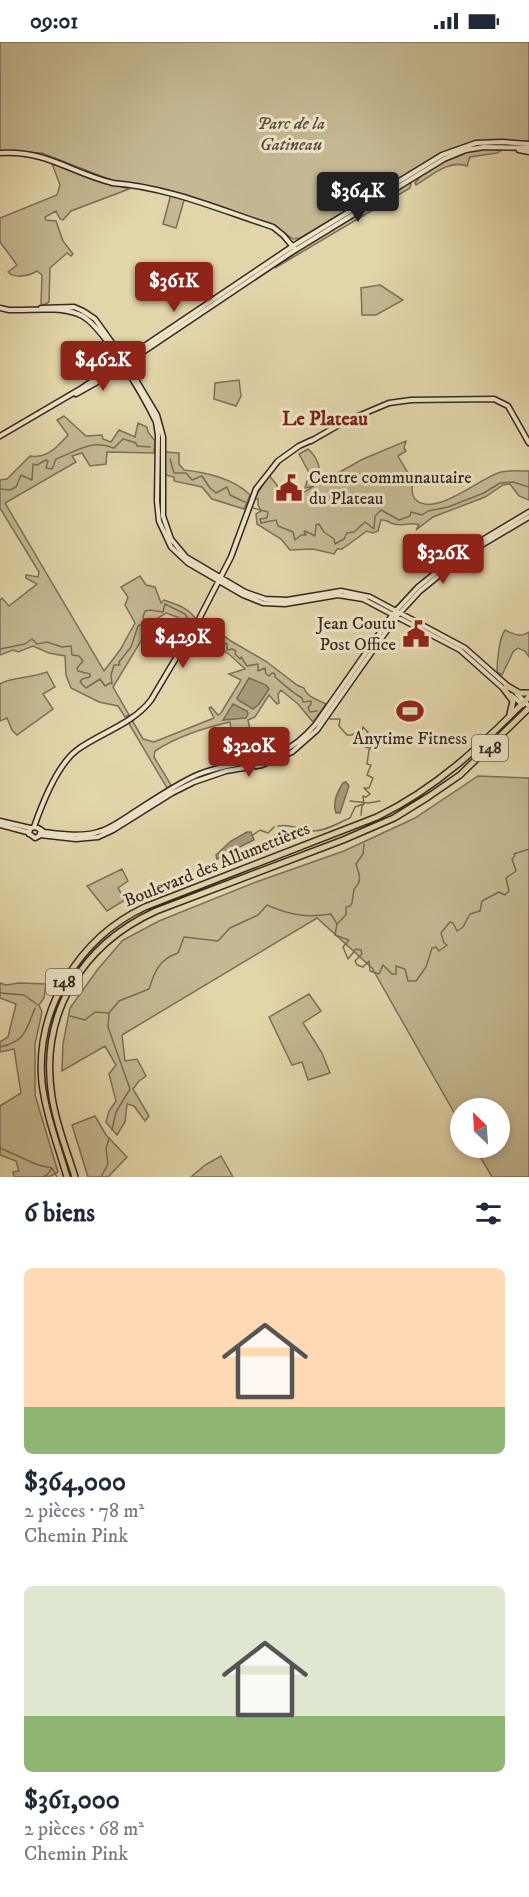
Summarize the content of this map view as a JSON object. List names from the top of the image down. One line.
{"streets":{"highway":["148","Boulevard des Allumettières"]},"districts":["Le Plateau"],"parks":["Parc de la Gatineau"],"places":{"public building":["Centre communautaire du Plateau","Jean Coutu Post Office"],"sports":["Anytime Fitness"]},"north":"top left","page":{"status":"09:01","price":["$364K","$361K","$462K","$326K","$429K","$320K"],"heading":"6 biens","list":[{"name":"$364,000","note":"2 pièces · 78 m² · Chemin Pink"},{"name":"$361,000","note":"2 pièces · 68 m² · Chemin Pink"}]}}
